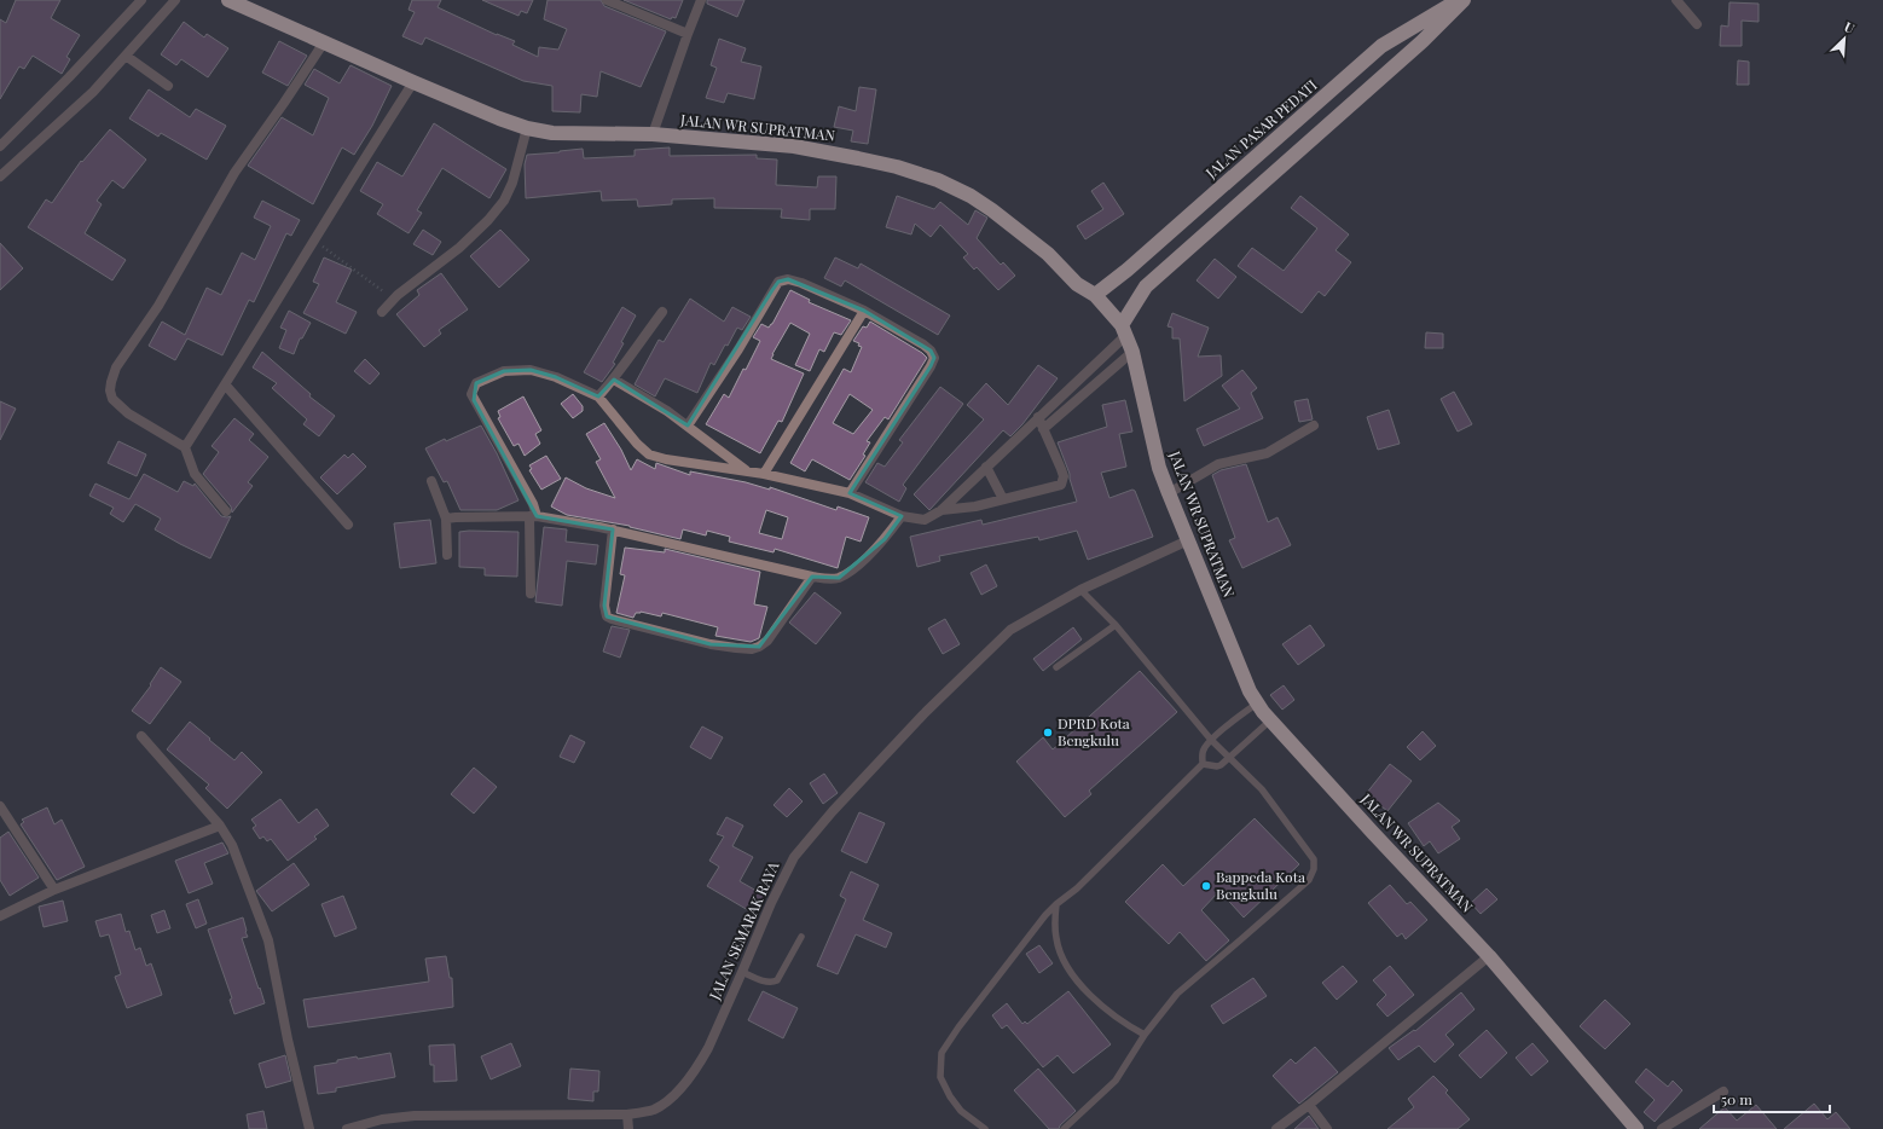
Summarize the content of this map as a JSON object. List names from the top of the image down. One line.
{"streets":{"highway":["JALAN WR SUPRATMAN","JALAN PASAR PEDATI"],"street":["JALAN SEMARAK RAYA"]},"crossings":[["JALAN WR SUPRATMAN","JALAN PASAR PEDATI"],["JALAN WR SUPRATMAN","JALAN SEMARAK RAYA"]],"places":["DPRD Kota Bengkulu","Bappeda Kota Bengkulu"],"scale_bar":"50 m","north":"top right"}
